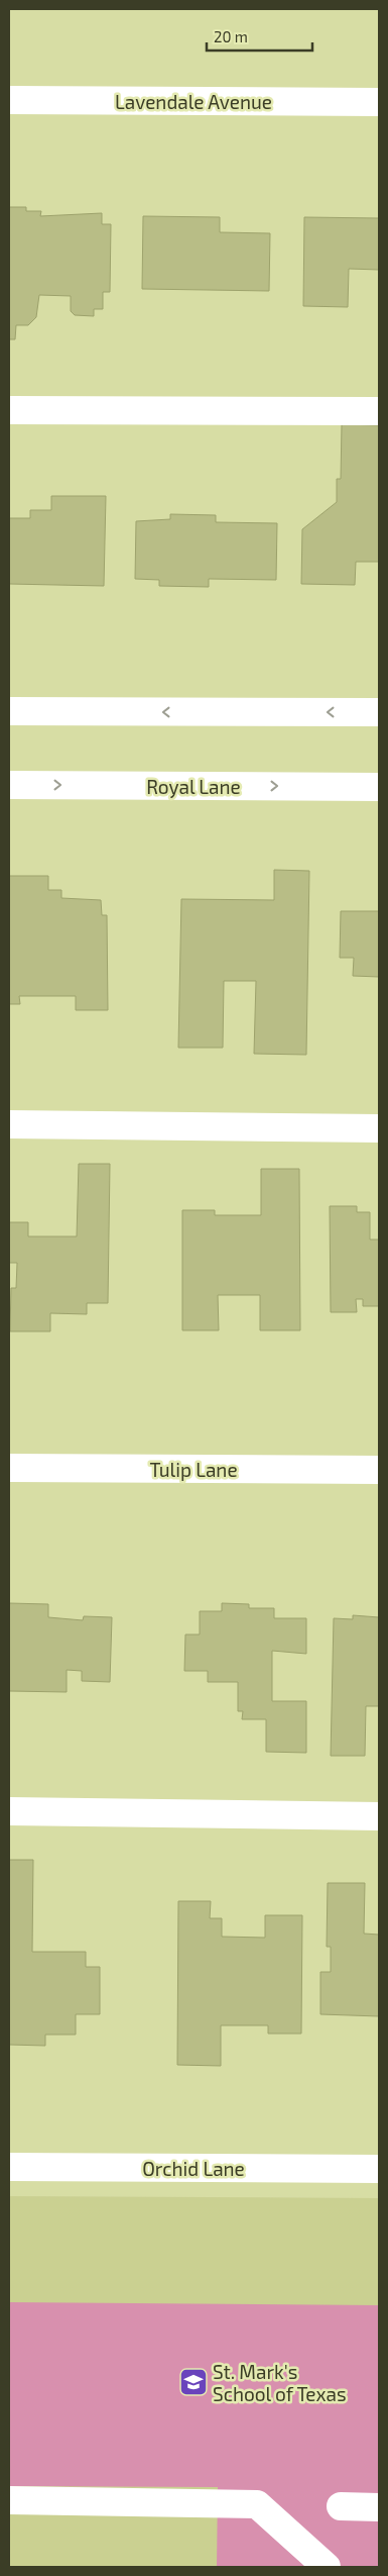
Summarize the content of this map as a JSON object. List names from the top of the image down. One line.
{"streets":{"street":["Lavendale Avenue","Royal Lane","Tulip Lane","Orchid Lane"]},"places":{"school or university":["St. Mark's School of Texas"]},"scale_bar":"20 m"}
